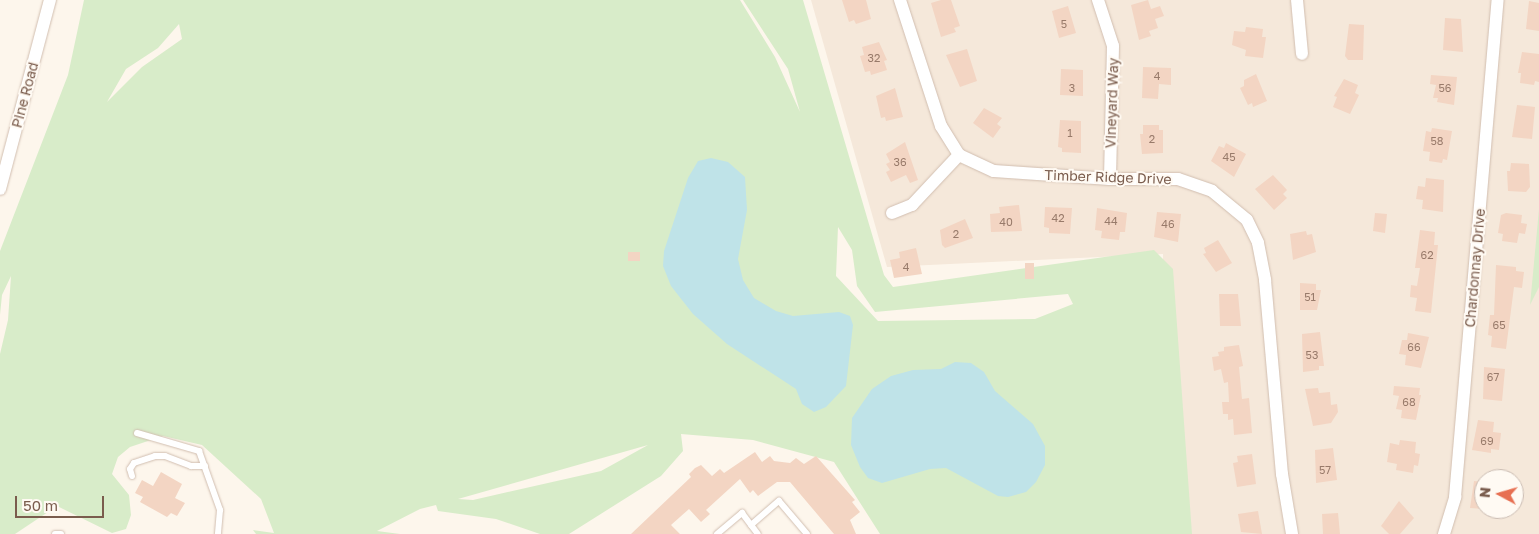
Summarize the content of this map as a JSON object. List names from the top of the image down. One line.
{"streets":{"street":["Pine Road","Vineyard Way","Timber Ridge Drive","Chardonnay Drive"]},"crossings":[["Vineyard Way","Timber Ridge Drive"]],"house_numbers":["5","32","4","3","56","1","2","58","45","36","42","44","40","46","2","62","4","51","65","66","53","67","68","69","57"],"scale_bar":"50 m","north":"left"}
